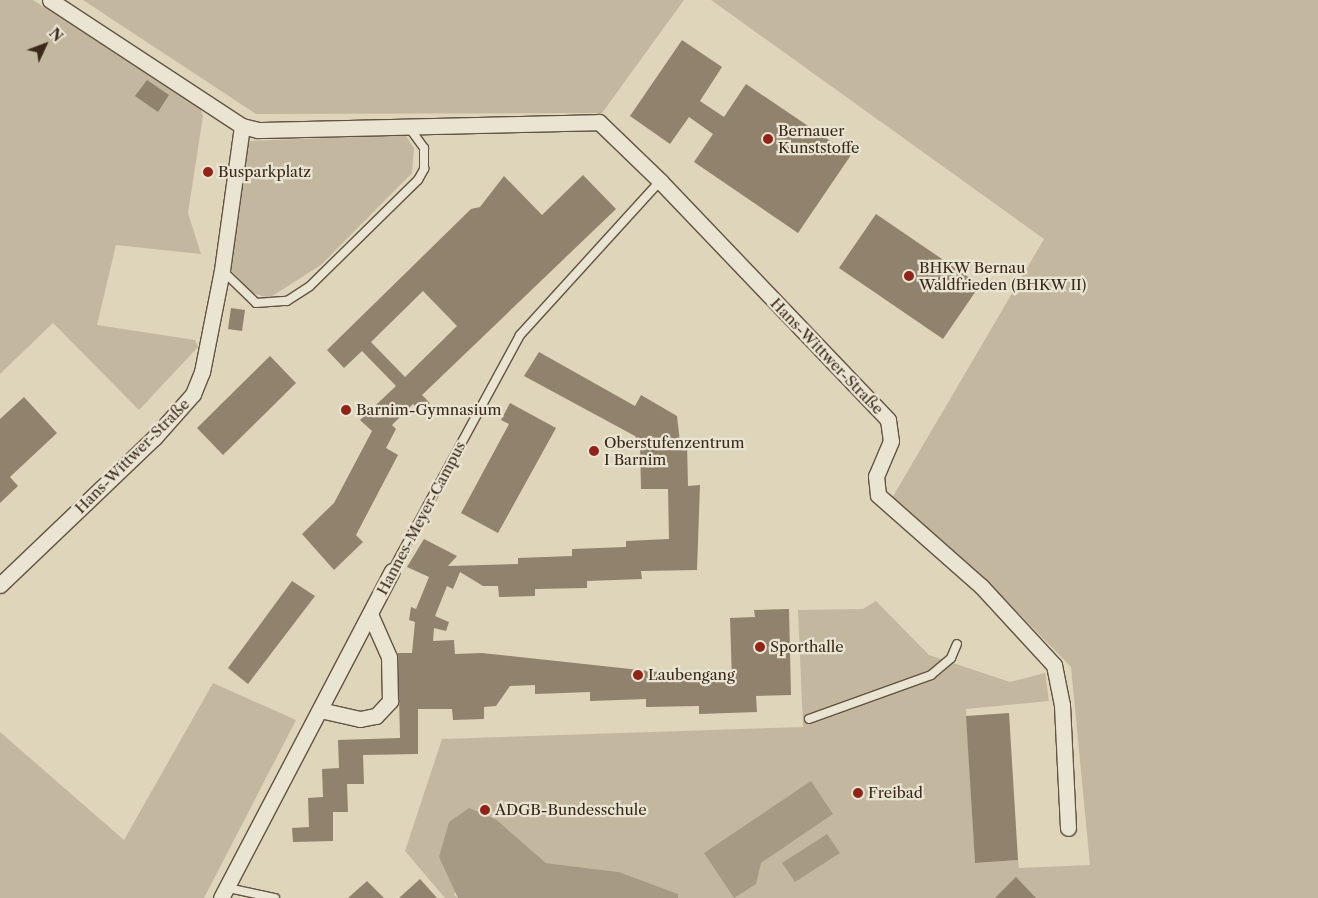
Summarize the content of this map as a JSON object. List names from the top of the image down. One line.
{"streets":{"street":["Hans-Wittwer-Straße","Hannes-Meyer-Campus"]},"crossings":[["Hans-Wittwer-Straße","Hannes-Meyer-Campus"]],"places":["Bernauer Kunststoffe","Busparkplatz","BHKW Bernau Waldfrieden (BHKW II)","Barnim-Gymnasium","Oberstufenzentrum I Barnim","Sporthalle","Laubengang","Freibad","ADGB-Bundesschule"],"north":"top right"}
